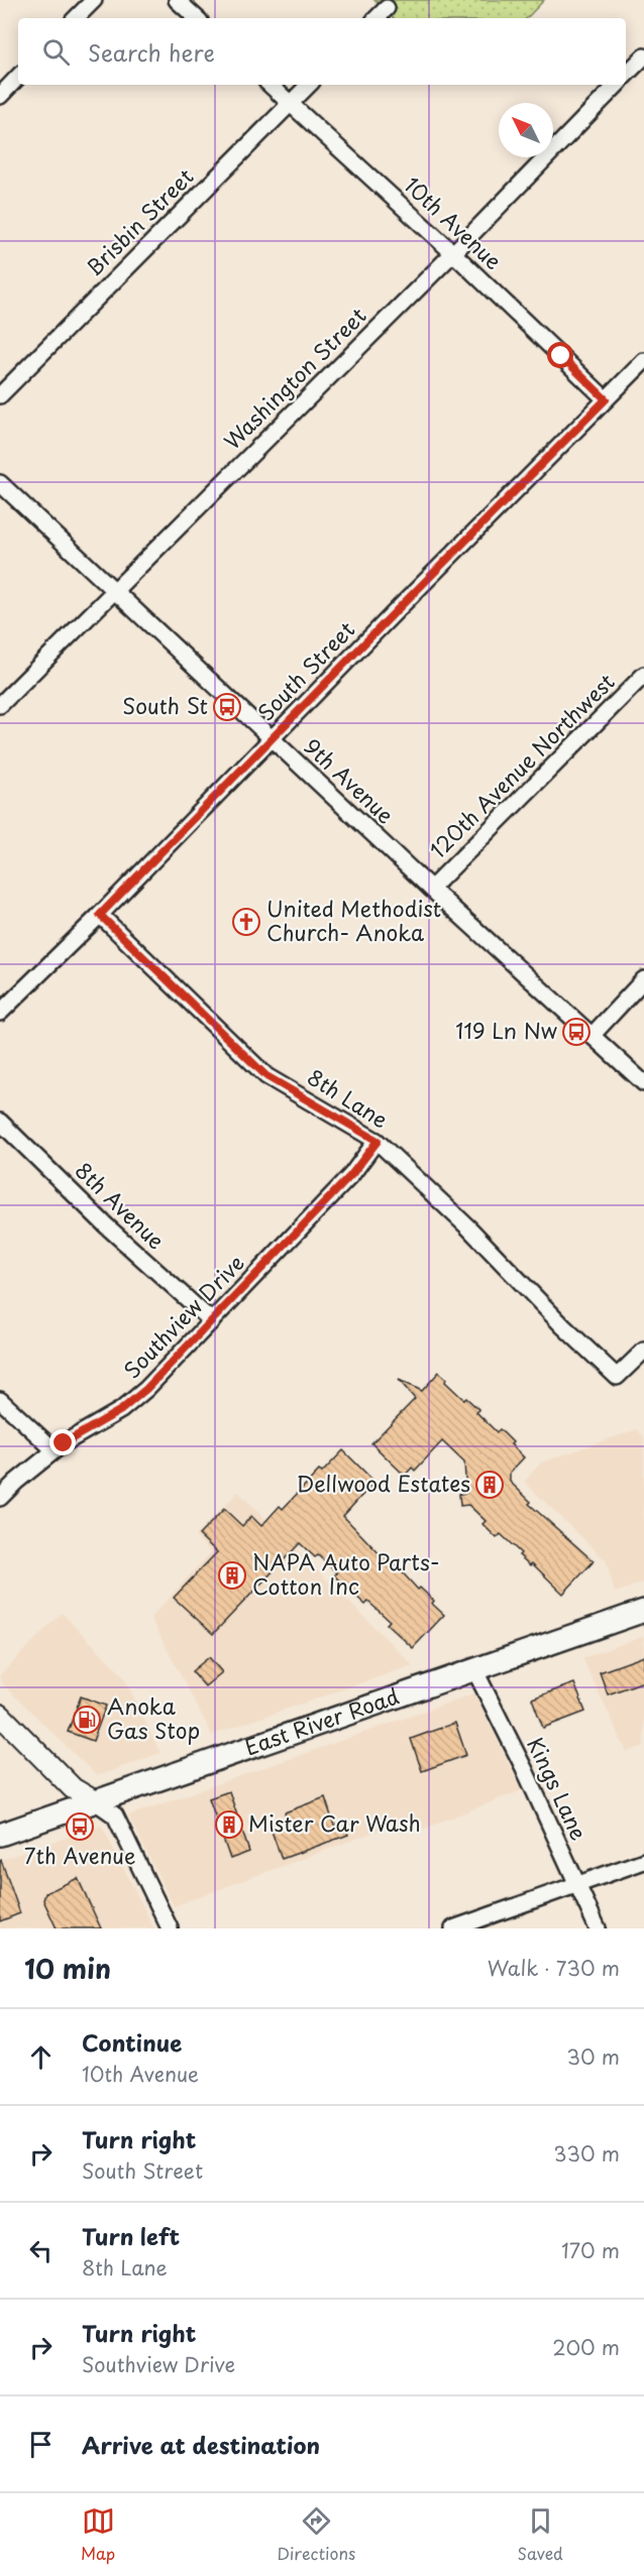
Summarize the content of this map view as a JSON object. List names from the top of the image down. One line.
{"streets":{"main road":["East River Road"],"street":["Brisbin Street","10th Avenue","Washington Street","South Street","120th Avenue Northwest","9th Avenue","8th Lane","8th Avenue","Southview Drive","Kings Lane"]},"crossings":[["Brisbin Street","10th Avenue"],["10th Avenue","Washington Street"],["10th Avenue","South Street"],["Washington Street","9th Avenue"],["South Street","9th Avenue"],["South Street","8th Lane"],["120th Avenue Northwest","9th Avenue"],["8th Lane","Southview Drive"],["8th Avenue","Southview Drive"],["East River Road","Kings Lane"]],"places":{"bus stop":["South St","119 Ln Nw","7th Avenue"],"church":["United Methodist Church- Anoka"],"building":["Dellwood Estates","NAPA Auto Parts- Cotton Inc","Mister Car Wash"],"fuel station":["Anoka Gas Stop"]},"north":"top left","page":{"search":"Search here","heading":["10 min","Walk · 730 m"],"list":[["Continue","10th Avenue","30 m"],["Turn right","South Street","330 m"],["Turn left","8th Lane","170 m"],["Turn right","Southview Drive","200 m"],"Arrive at destination"],"nav":["Map","Directions","Saved"]}}
